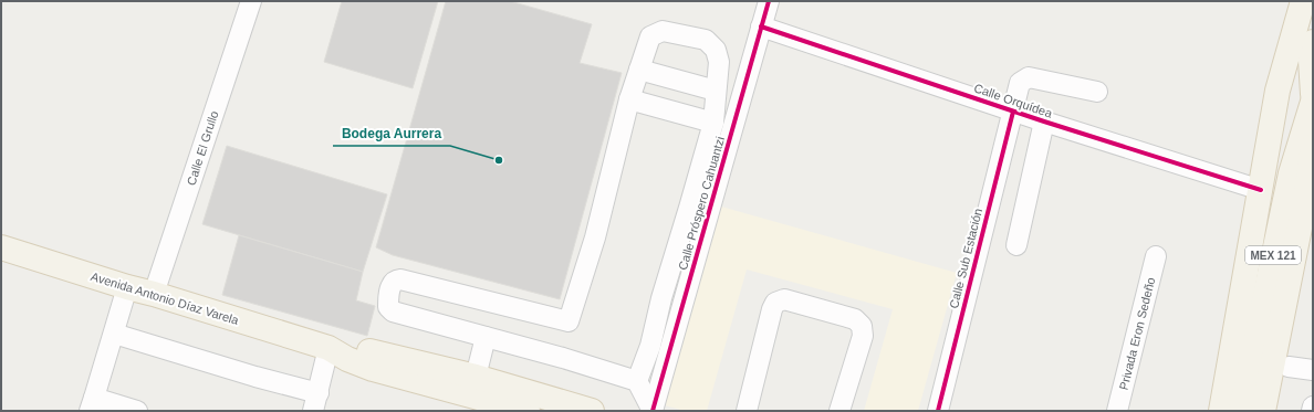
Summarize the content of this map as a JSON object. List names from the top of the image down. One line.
{"streets":{"main road":["MEX 121","Avenida Antonio Díaz Varela"],"street":["Calle Orquídea","Calle El Grullo","Calle Próspero Cahuantzi","Calle Sub Estación","Privada Eron Sedeño"]},"crossings":[["Calle Orquídea","Calle Próspero Cahuantzi"],["Calle Orquídea","MEX 121"],["Calle Orquídea","Calle Sub Estación"],["Calle El Grullo","Avenida Antonio Díaz Varela"]],"places":["Bodega Aurrera"]}
